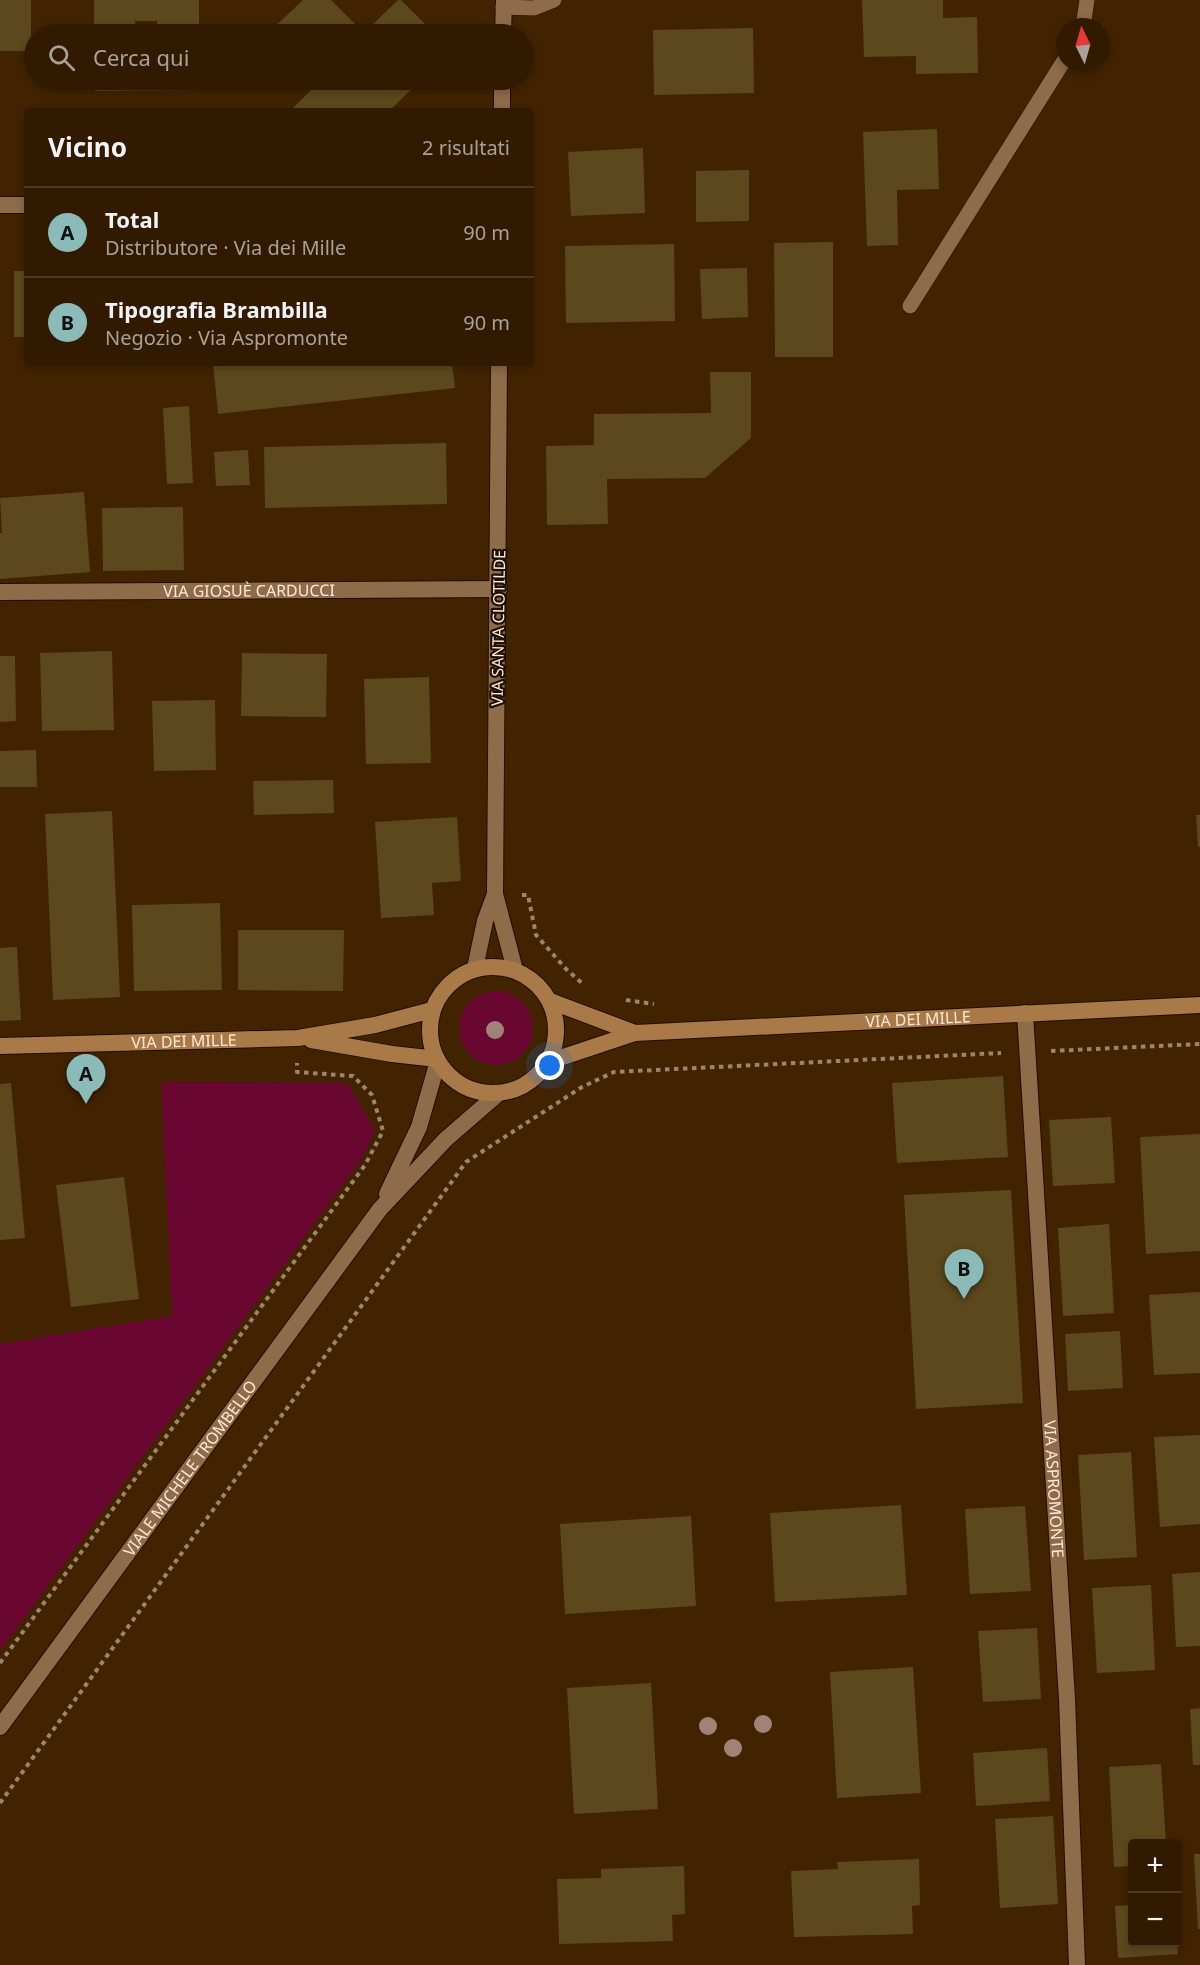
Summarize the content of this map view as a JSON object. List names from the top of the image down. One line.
{"streets":{"main road":["VIA DEI MILLE"],"street":["VIA GIOSUÈ CARDUCCI","VIA SANTA CLOTILDE","VIALE MICHELE TROMBELLO","VIA ASPROMONTE"]},"crossings":[["VIA GIOSUÈ CARDUCCI","VIA SANTA CLOTILDE"],["VIA SANTA CLOTILDE","VIA DEI MILLE"],["VIA SANTA CLOTILDE","VIALE MICHELE TROMBELLO"],["VIA DEI MILLE","VIALE MICHELE TROMBELLO"],["VIA DEI MILLE","VIA ASPROMONTE"]],"north":"top","page":{"search":"Cerca qui","heading":["Vicino","2 risultati"],"list":[{"mark":"A","name":"Total","note":"Distributore · Via dei Mille","value":"90 m"},{"mark":"B","name":"Tipografia Brambilla","note":"Negozio · Via Aspromonte","value":"90 m"}],"pins":["A","B"],"map_buttons":["+","−"]}}
